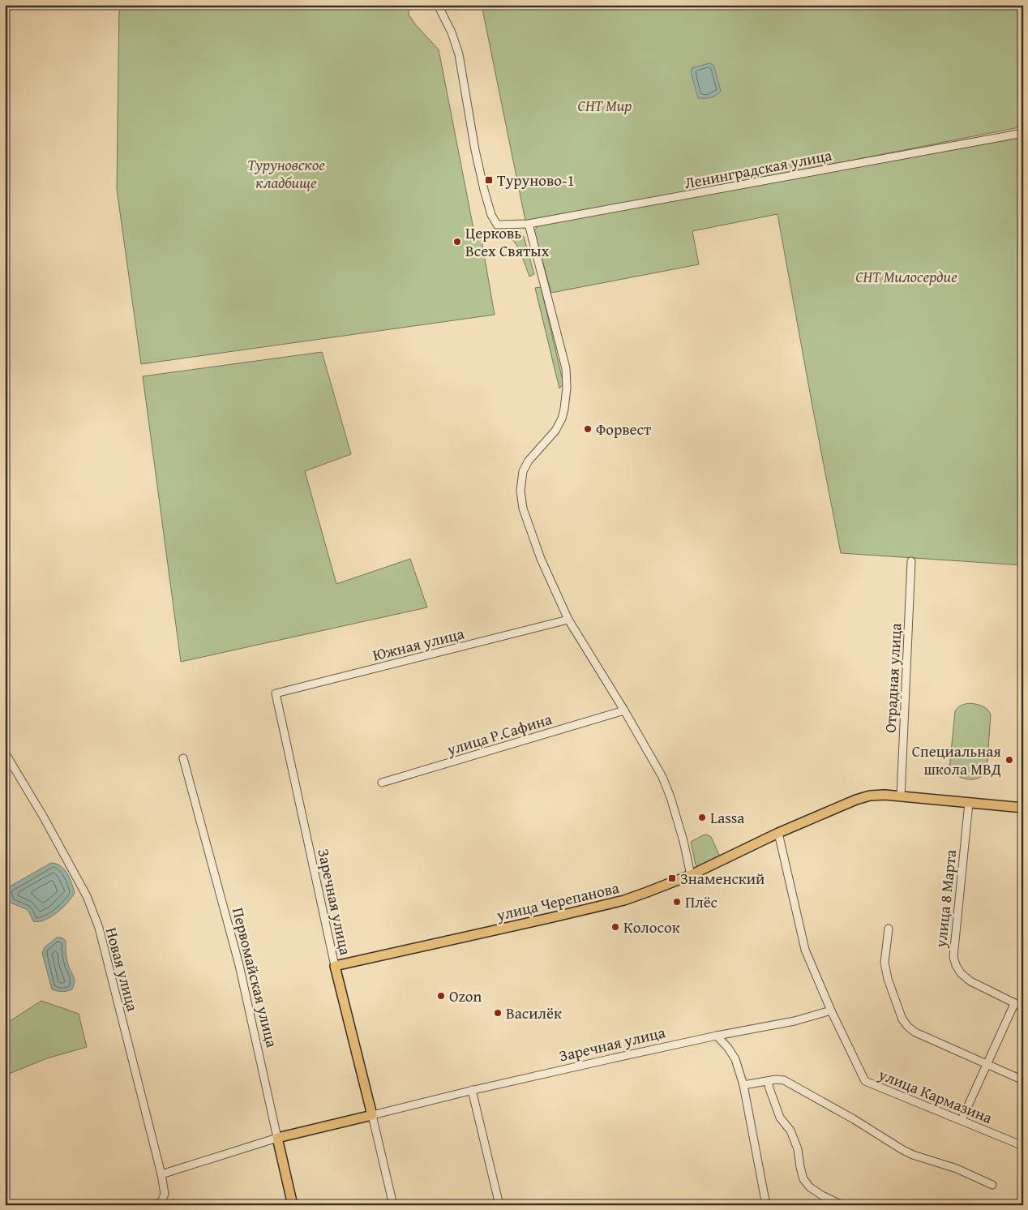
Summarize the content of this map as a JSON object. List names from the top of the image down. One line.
{"streets":{"main road":["улица Черепанова","Заречная улица","Первомайская улица"],"street":["Ленинградская улица","Южная улица","Отрадная улица","улица Р.Сафина","улица 8 Марта","Новая улица","улица Кармазина"]},"crossings":[["Южная улица","Заречная улица"],["Отрадная улица","улица Черепанова"],["улица 8 Марта","улица Черепанова"],["улица Черепанова","Заречная улица"],["Заречная улица","Новая улица"],["Заречная улица","Первомайская улица"],["Заречная улица","улица Кармазина"]],"parks":["СНТ Мир","Туруновское кладбище","СНТ Милосердие"],"places":{"transit":["Туруново-1","Знаменский"],"other":["Церковь Всех Святых","Форвест","Специальная школа МВД","Lassa","Плёс","Колосок","Ozon","Василёк"]}}
